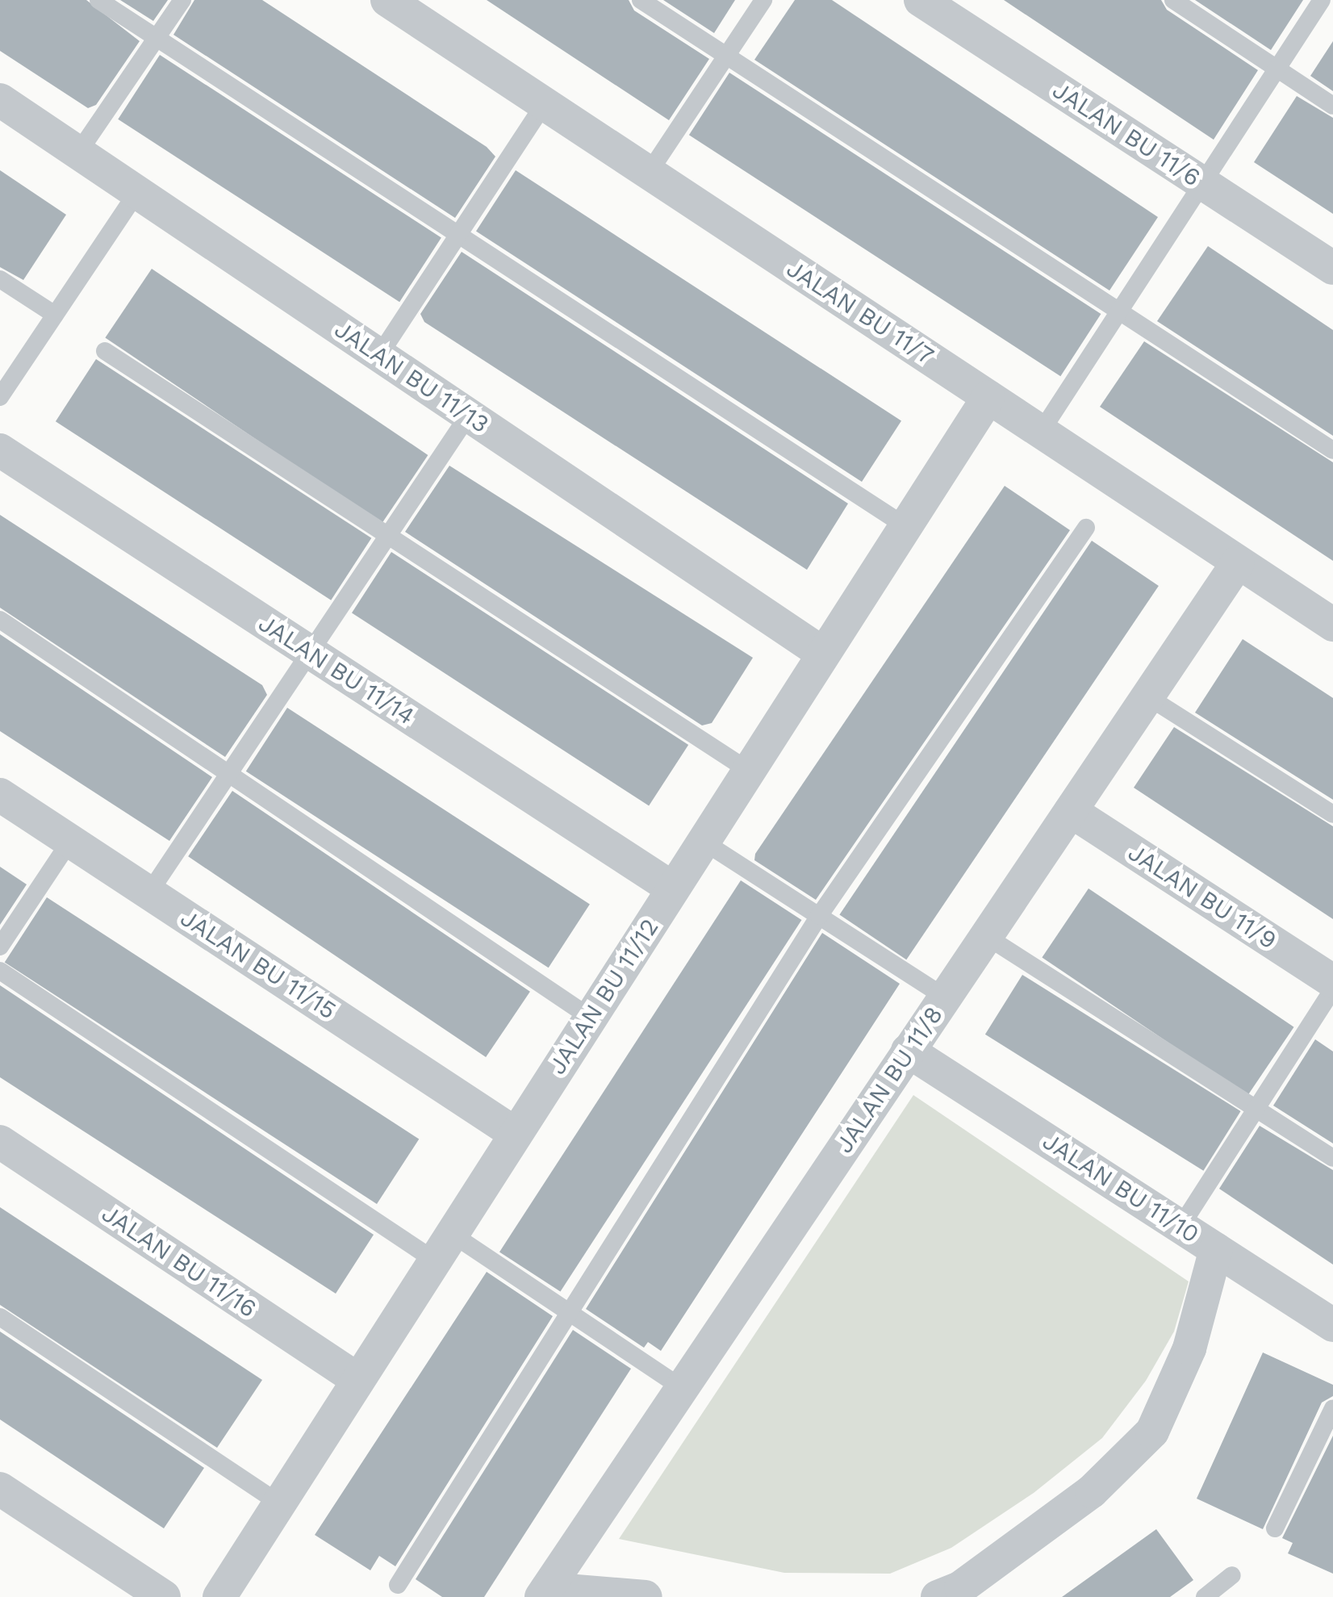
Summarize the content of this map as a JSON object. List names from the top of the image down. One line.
{"streets":{"street":["JALAN BU 11/6","JALAN BU 11/7","JALAN BU 11/13","JALAN BU 11/14","JALAN BU 11/9","JALAN BU 11/15","JALAN BU 11/12","JALAN BU 11/8","JALAN BU 11/10","JALAN BU 11/16"]},"crossings":[["JALAN BU 11/7","JALAN BU 11/12"],["JALAN BU 11/7","JALAN BU 11/8"],["JALAN BU 11/13","JALAN BU 11/12"],["JALAN BU 11/14","JALAN BU 11/12"],["JALAN BU 11/9","JALAN BU 11/8"],["JALAN BU 11/15","JALAN BU 11/12"],["JALAN BU 11/12","JALAN BU 11/16"],["JALAN BU 11/8","JALAN BU 11/10"]]}
